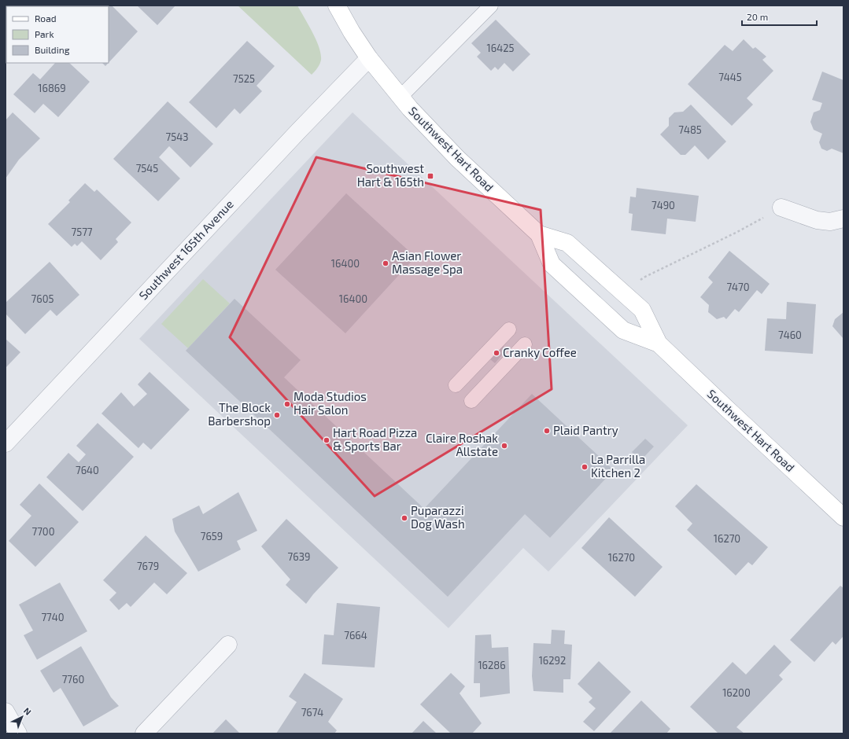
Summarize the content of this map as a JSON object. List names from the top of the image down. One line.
{"streets":{"main road":["Southwest Hart Road"],"street":["Southwest 165th Avenue"]},"crossings":[["Southwest Hart Road","Southwest 165th Avenue"]],"places":{"transit":["Southwest Hart & 165th"],"other":["Asian Flower Massage Spa","Cranky Coffee","Moda Studios Hair Salon","The Block Barbershop","Plaid Pantry","Hart Road Pizza & Sports Bar","Claire Roshak Allstate","La Parrilla Kitchen 2","Puparazzi Dog Wash"]},"house_numbers":["16425","7445","7525","16869","7485","7543","7545","7490","7577","16400","7470","7605","16400","7460","7640","7700","7659","16270","7639","16270","7679","7740","7664","16292","16286","7760","16200","7674"],"legend":["Road","Park","Building"],"scale_bar":"20 m","north":"top right"}
